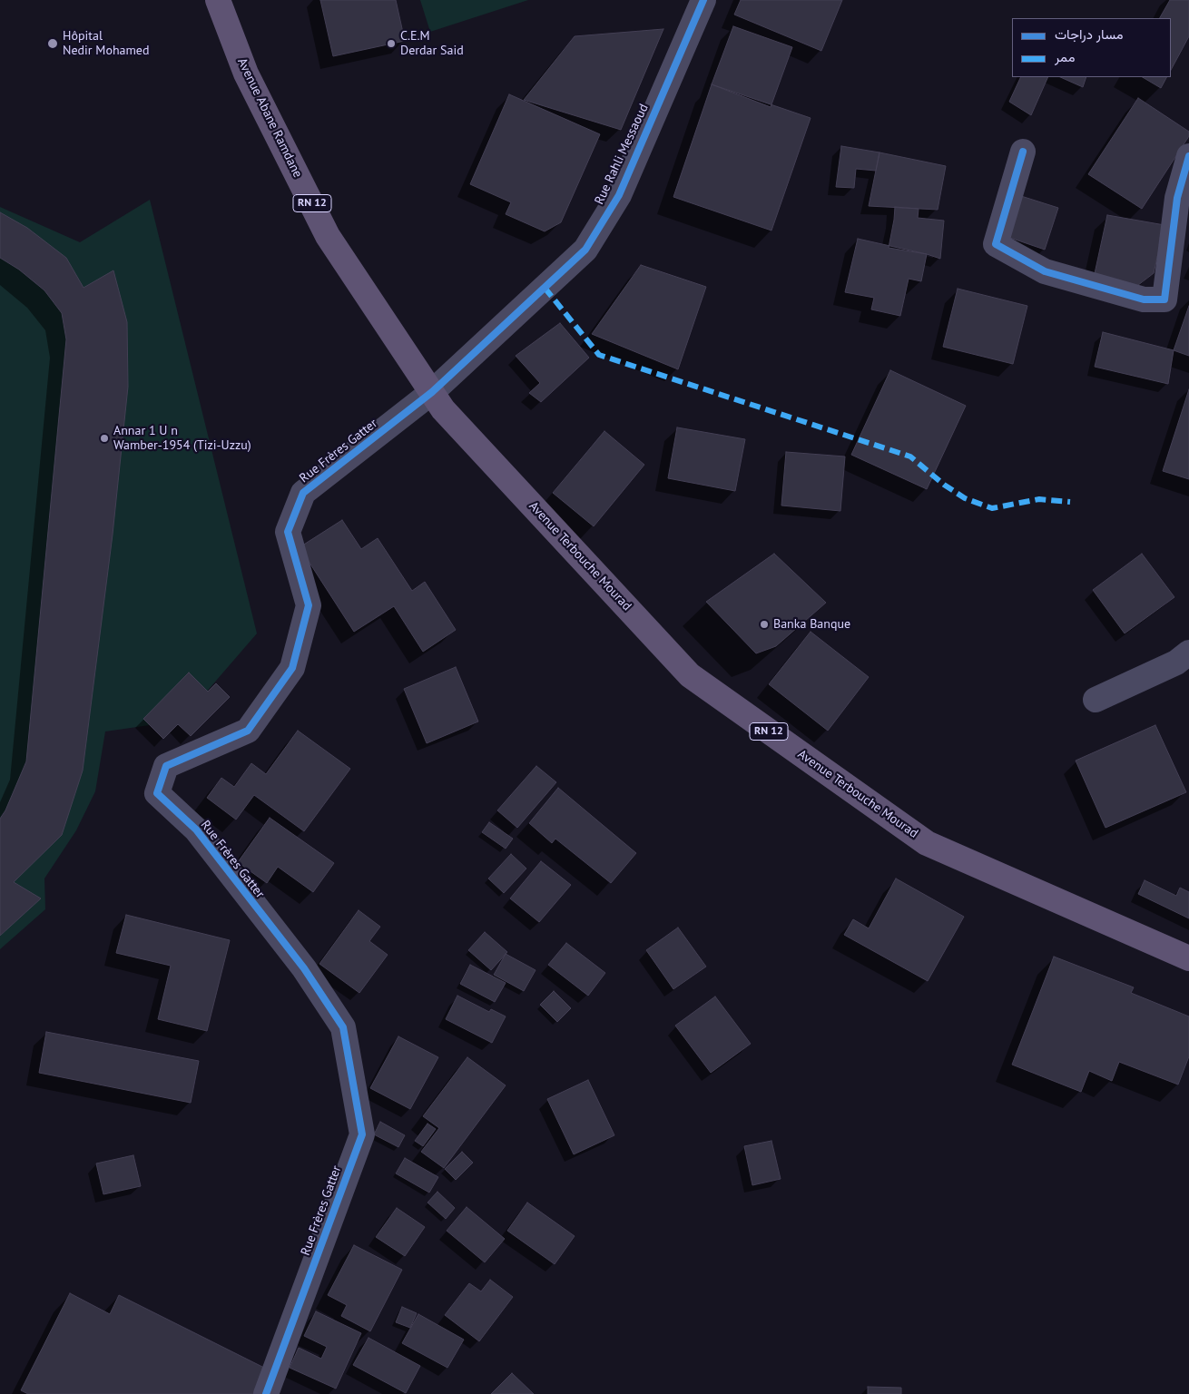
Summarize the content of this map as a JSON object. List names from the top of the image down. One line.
{"streets":{"main road":["Avenue Abane Ramdane","RN 12","Avenue Terbouche Mourad"],"street":["Rue Rahli Messaoud","Rue Frères Gatter"]},"crossings":[["Avenue Abane Ramdane","Rue Rahli Messaoud"],["Avenue Abane Ramdane","Rue Frères Gatter"],["Avenue Abane Ramdane","Avenue Terbouche Mourad"],["Rue Rahli Messaoud","Rue Frères Gatter"],["Rue Rahli Messaoud","Avenue Terbouche Mourad"],["Rue Frères Gatter","Avenue Terbouche Mourad"]],"places":["Hôpital Nedir Mohamed","C.E.M Derdar Said","Annar 1 U n Wamber-1954 (Tizi-Uzzu)","Banka Banque"],"legend":["مسار دراجات","ممر"]}
